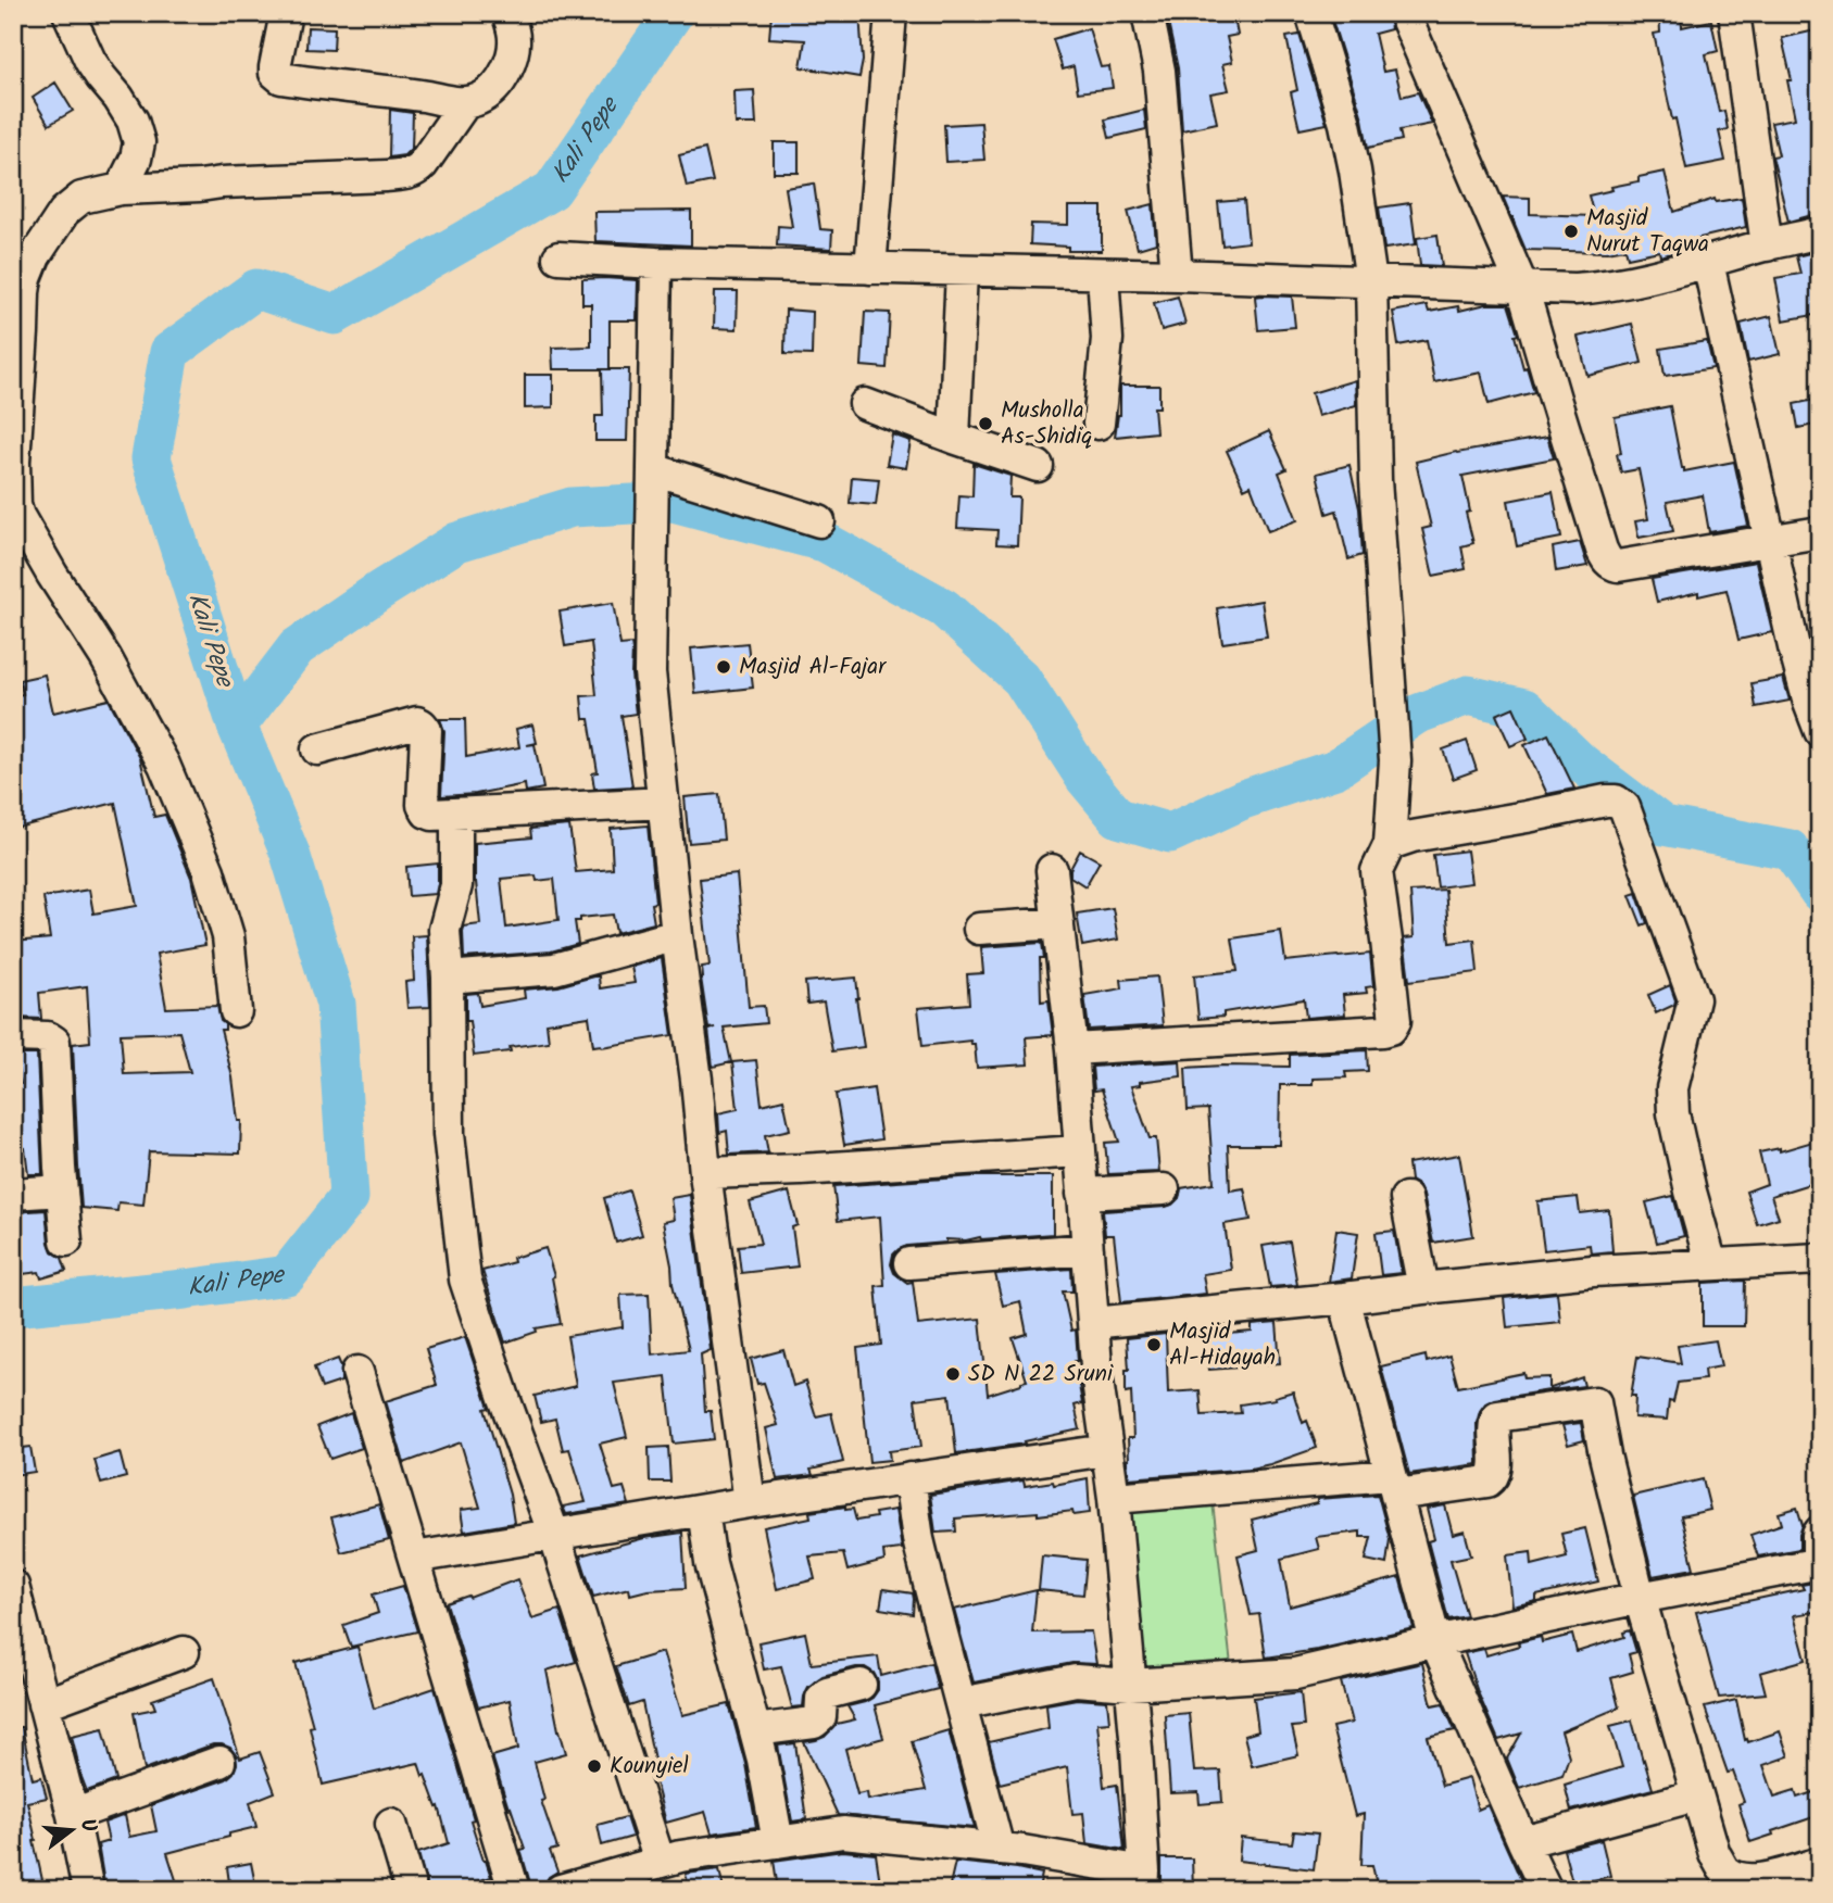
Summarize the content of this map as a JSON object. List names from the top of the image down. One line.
{"water":["Kali Pepe"],"places":["Masjid Nurut Taqwa","Musholla As-Shidiq","Masjid Al-Fajar","Masjid Al-Hidayah","SD N 22 Sruni","Kounyiel"],"north":"right"}
